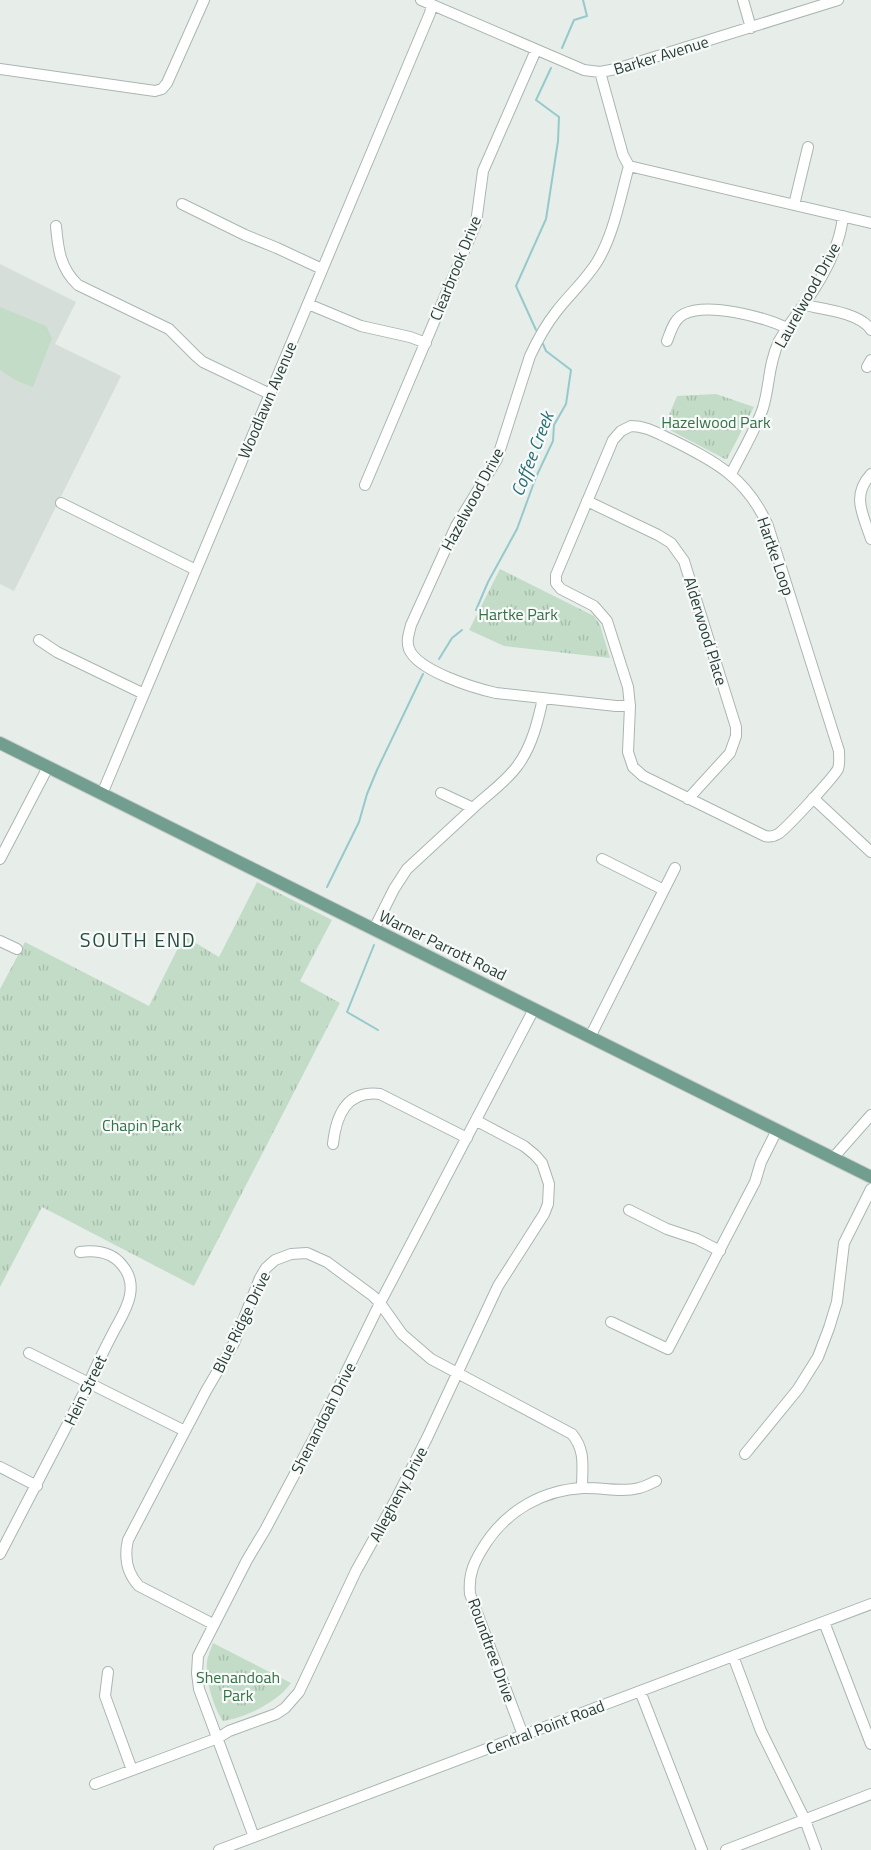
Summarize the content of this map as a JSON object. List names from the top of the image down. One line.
{"streets":{"main road":["Warner Parrott Road"],"street":["Barker Avenue","Clearbrook Drive","Laurelwood Drive","Woodlawn Avenue","Hazelwood Drive","Hartke Loop","Alderwood Place","Blue Ridge Drive","Hein Street","Shenandoah Drive","Allegheny Drive","Roundtree Drive","Central Point Road"]},"crossings":[["Barker Avenue","Clearbrook Drive"],["Barker Avenue","Woodlawn Avenue"],["Laurelwood Drive","Hartke Loop"],["Woodlawn Avenue","Warner Parrott Road"],["Hazelwood Drive","Hartke Loop"],["Hartke Loop","Alderwood Place"],["Warner Parrott Road","Shenandoah Drive"],["Blue Ridge Drive","Shenandoah Drive"],["Blue Ridge Drive","Allegheny Drive"],["Blue Ridge Drive","Roundtree Drive"],["Shenandoah Drive","Allegheny Drive"],["Shenandoah Drive","Central Point Road"],["Roundtree Drive","Central Point Road"]],"districts":["SOUTH END"],"water":["Coffee Creek"],"parks":["Hazelwood Park","Hartke Park","Chapin Park","Shenandoah Park"]}
